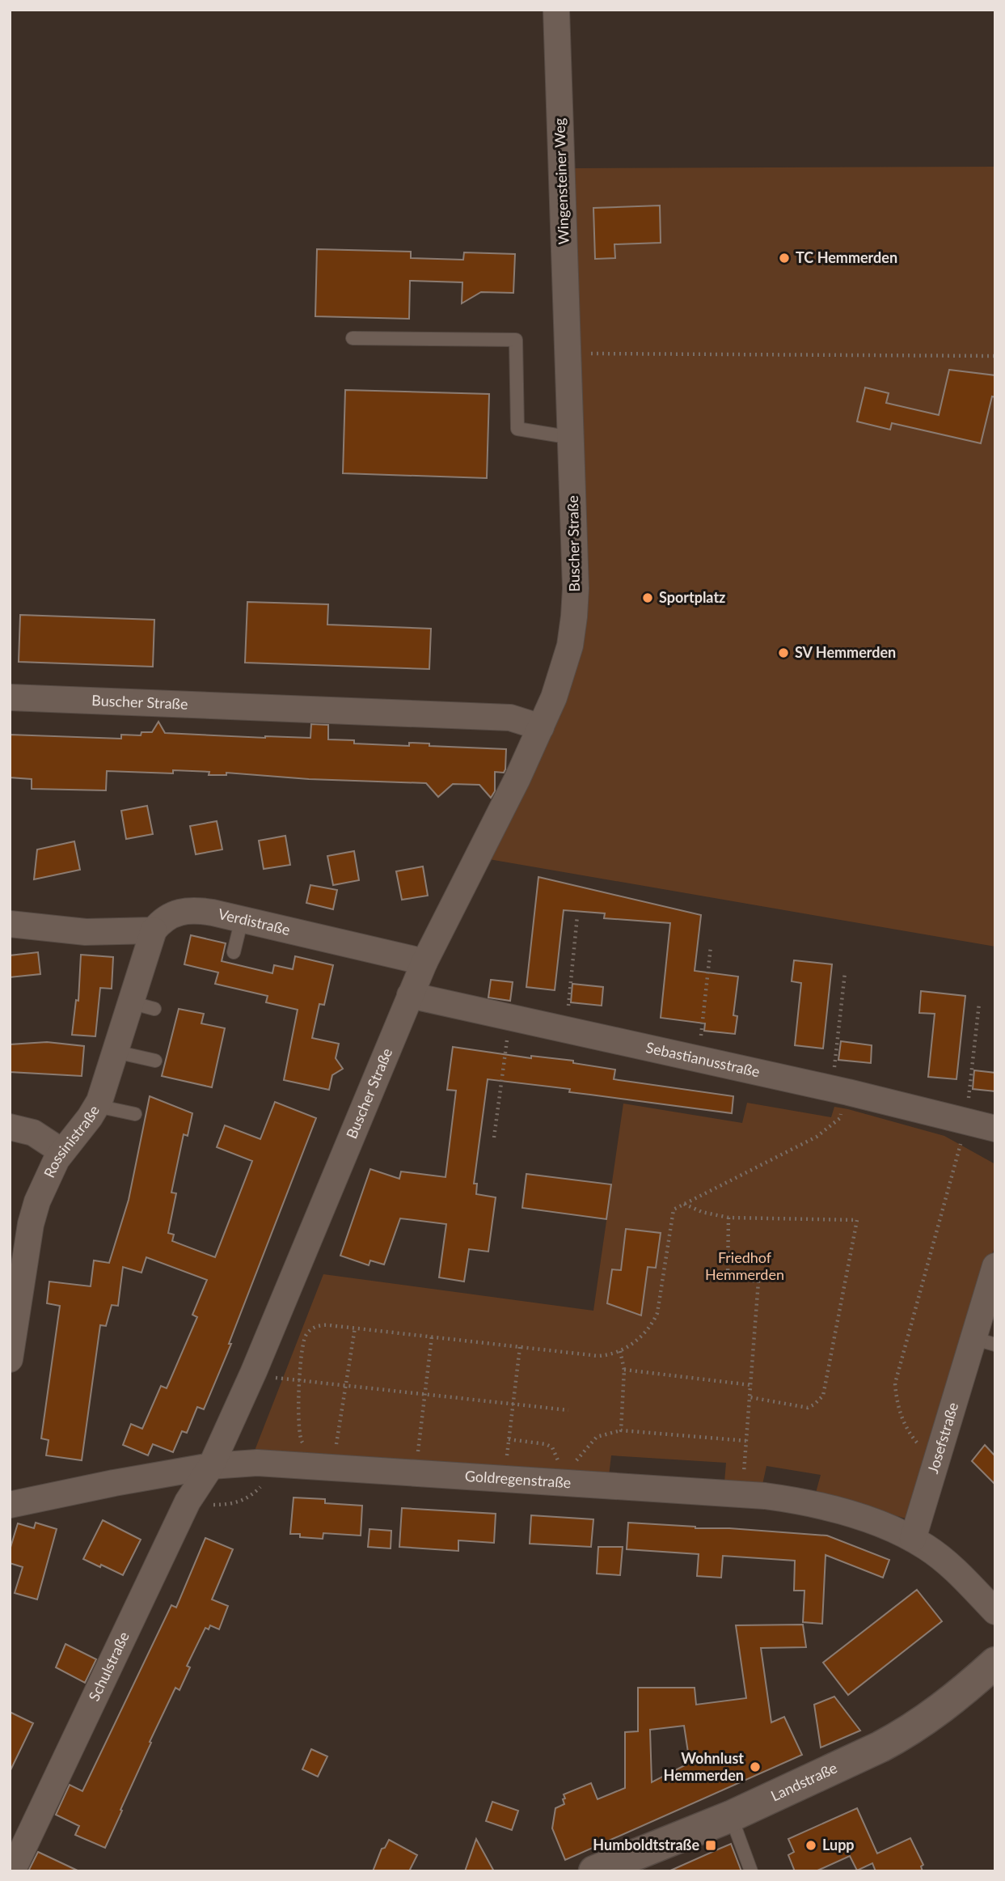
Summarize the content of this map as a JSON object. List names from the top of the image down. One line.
{"streets":{"street":["Wingensteiner Weg","Buscher Straße","Verdistraße","Sebastianusstraße","Rossinistraße","Josefstraße","Goldregenstraße","Schulstraße","Landstraße"]},"crossings":[["Wingensteiner Weg","Buscher Straße"],["Buscher Straße","Verdistraße"],["Buscher Straße","Sebastianusstraße"],["Buscher Straße","Goldregenstraße"],["Buscher Straße","Schulstraße"],["Verdistraße","Rossinistraße"],["Josefstraße","Goldregenstraße"],["Goldregenstraße","Schulstraße"]],"parks":["Friedhof Hemmerden"],"places":{"other":["TC Hemmerden","Sportplatz","SV Hemmerden","Wohnlust Hemmerden","Lupp"],"transit":["Humboldtstraße"]}}
